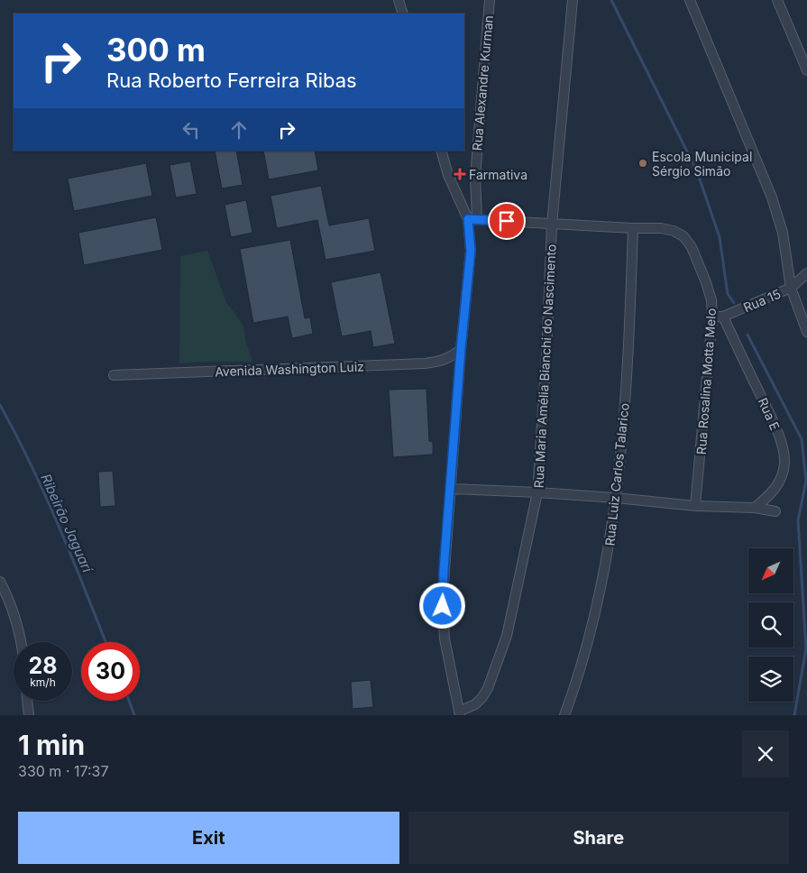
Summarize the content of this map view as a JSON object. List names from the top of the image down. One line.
{"streets":{"street":["Rua Alexandre Kurman","Rua 15","Rua Maria Amélia Bianchi do Nascimento","Avenida Washington Luiz","Rua Rosalina Motta Melo","Rua E","Rua Luiz Carlos Talarico"]},"crossings":[["Rua Alexandre Kurman","Rua Maria Amélia Bianchi do Nascimento"],["Rua Alexandre Kurman","Avenida Washington Luiz"],["Rua 15","Rua Rosalina Motta Melo"],["Rua 15","Rua E"],["Rua Rosalina Motta Melo","Rua Luiz Carlos Talarico"]],"water":["Ribeirão Jaguarí"],"places":{"other":["Escola Municipal Sérgio Simão"],"health":["Farmativa"]},"north":"bottom left","page":{"turn":["300 m","Rua Roberto Ferreira Ribas"],"speed":"28 km/h","limit":"30","heading":["1 min","330 m · 17:37"],"buttons":["Exit","Share"]}}
